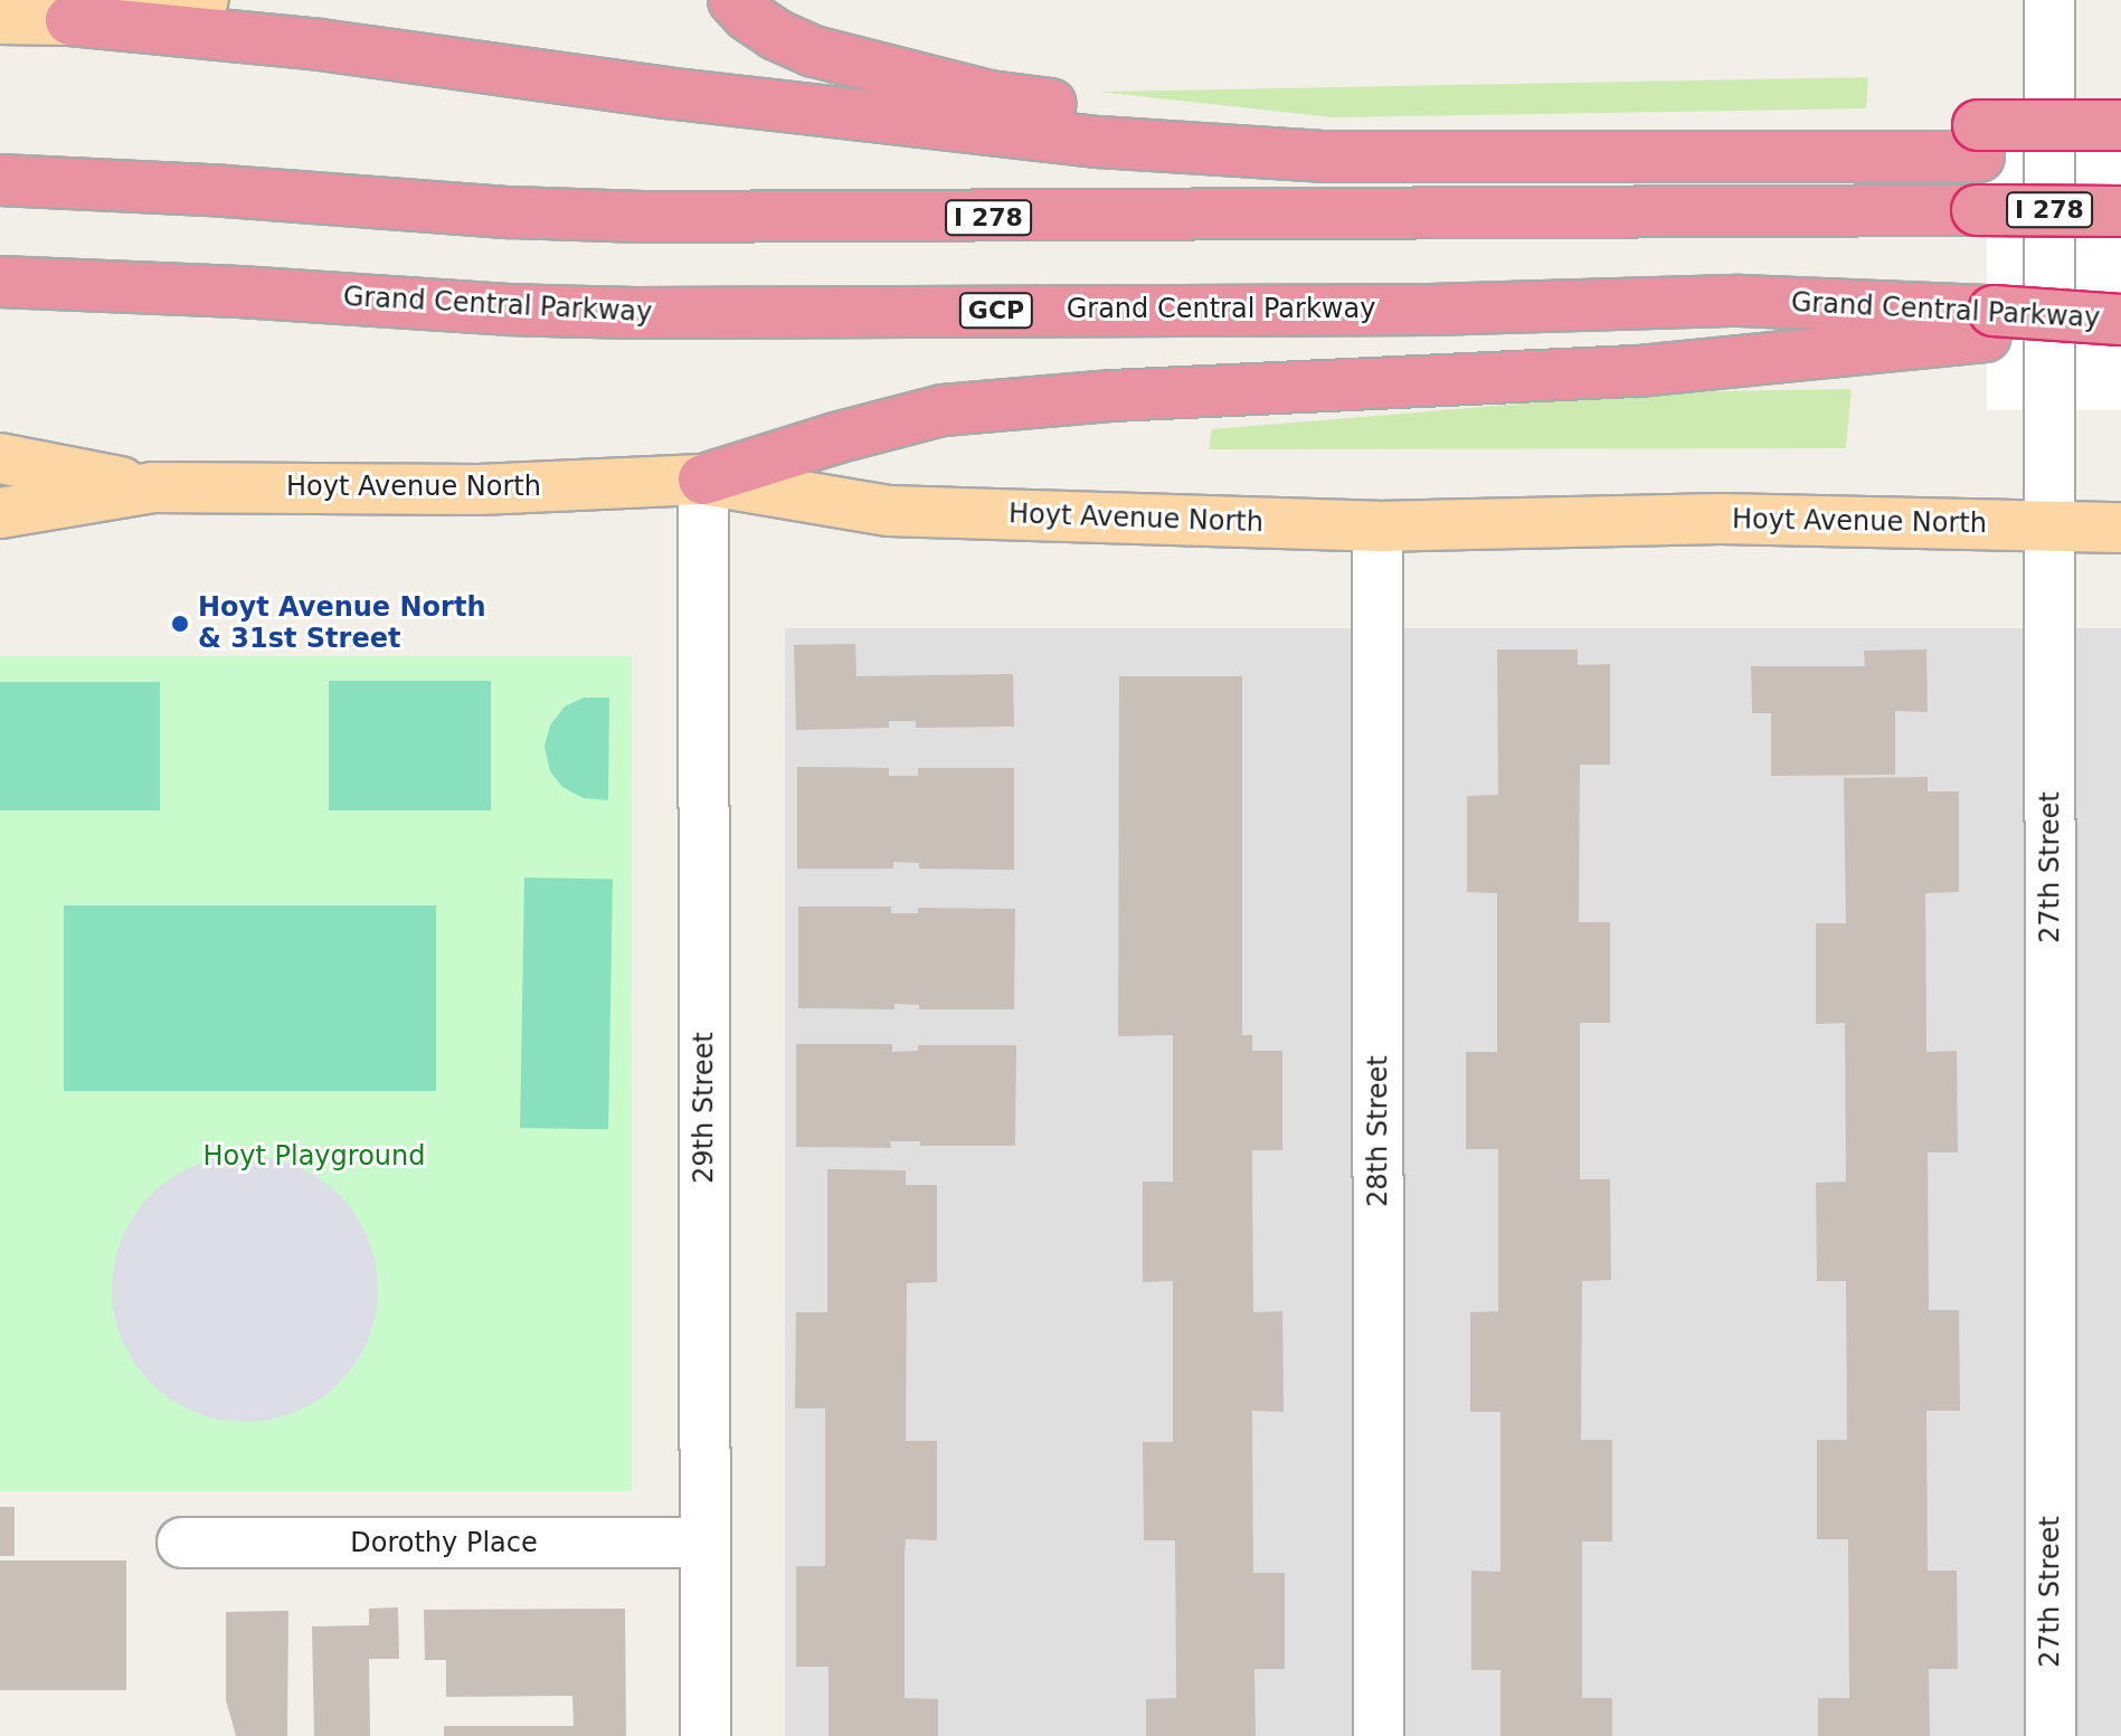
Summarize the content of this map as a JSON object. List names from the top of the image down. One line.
{"streets":{"highway":["I 278","Grand Central Parkway","GCP"],"main road":["Hoyt Avenue North"],"street":["27th Street","29th Street","28th Street","Dorothy Place"]},"crossings":[["Hoyt Avenue North","27th Street"],["Hoyt Avenue North","29th Street"],["Hoyt Avenue North","28th Street"],["29th Street","Dorothy Place"]],"parks":["Hoyt Playground"],"places":["Hoyt Avenue North & 31st Street"]}
